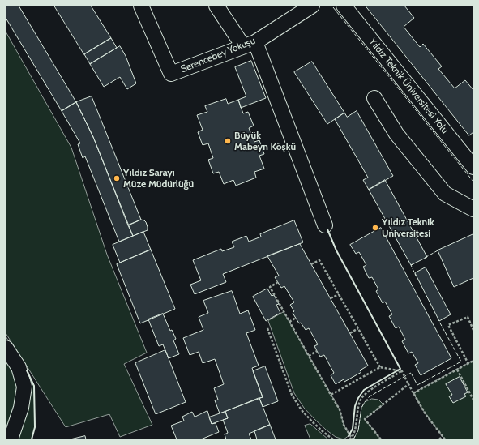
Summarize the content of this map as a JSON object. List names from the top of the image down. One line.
{"streets":{"street":["Serencebey Yokuşu","Yıldız Teknik Üniversitesi Yolu"]},"places":["Büyük Mabeyn Köşkü","Yıldız Sarayı Müze Müdürlüğü","Yıldız Teknik Üniversitesi"]}
